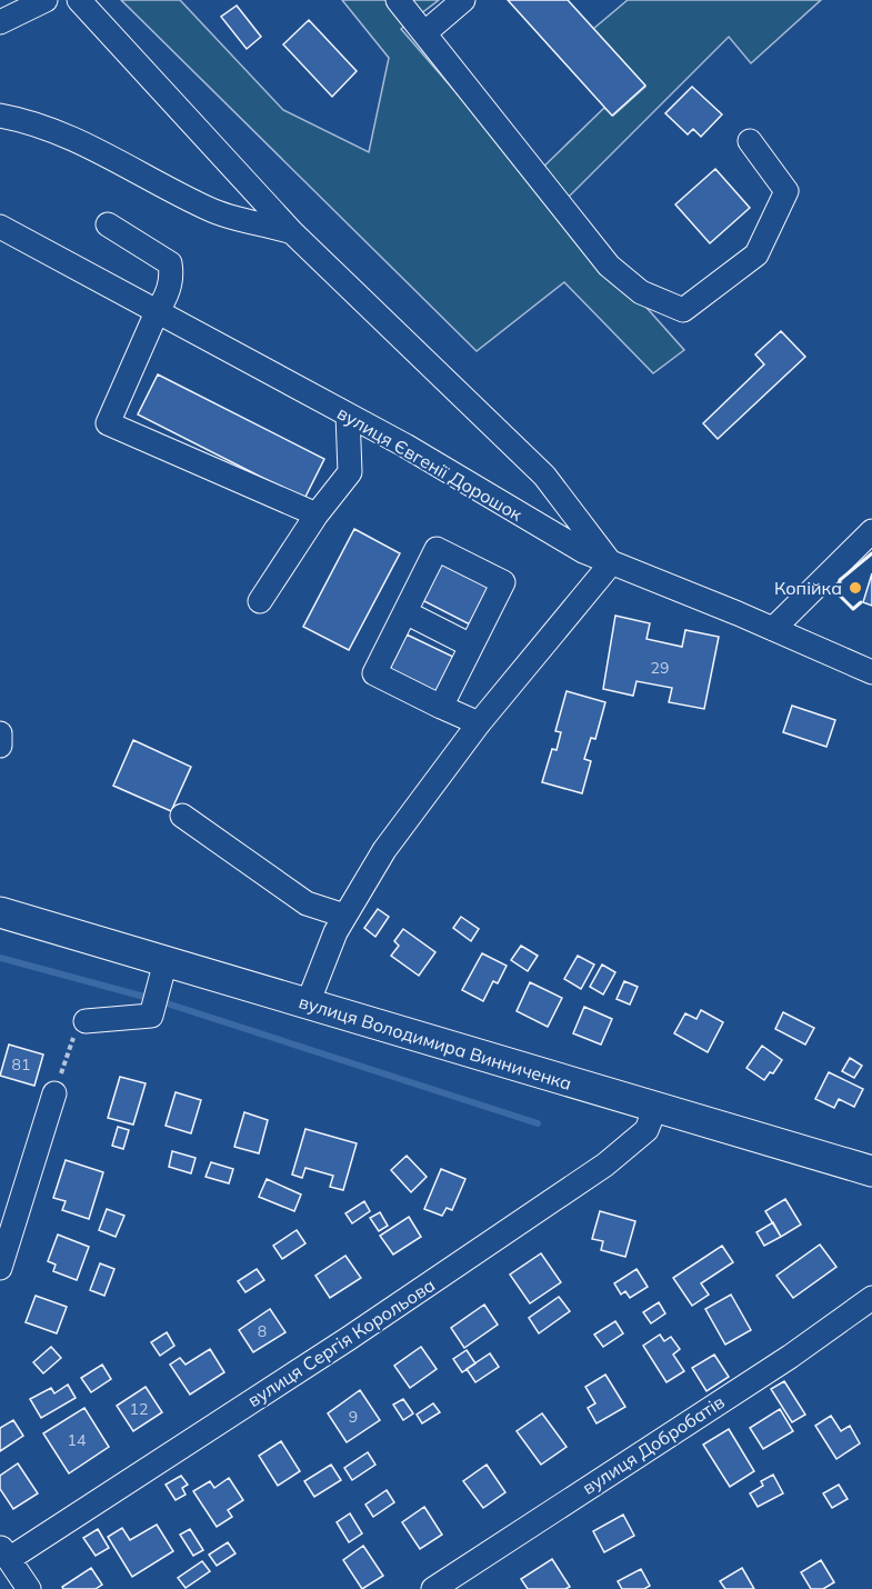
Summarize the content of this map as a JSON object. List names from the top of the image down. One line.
{"streets":{"main road":["вулиця Володимира Винниченка"],"street":["вулиця Євгенії Дорошок","вулиця Сергія Корольова","вулиця Добробатів"]},"crossings":[["вулиця Володимира Винниченка","вулиця Сергія Корольова"]],"places":["Копійка"],"house_numbers":["29","81","8","12","9","14"]}
